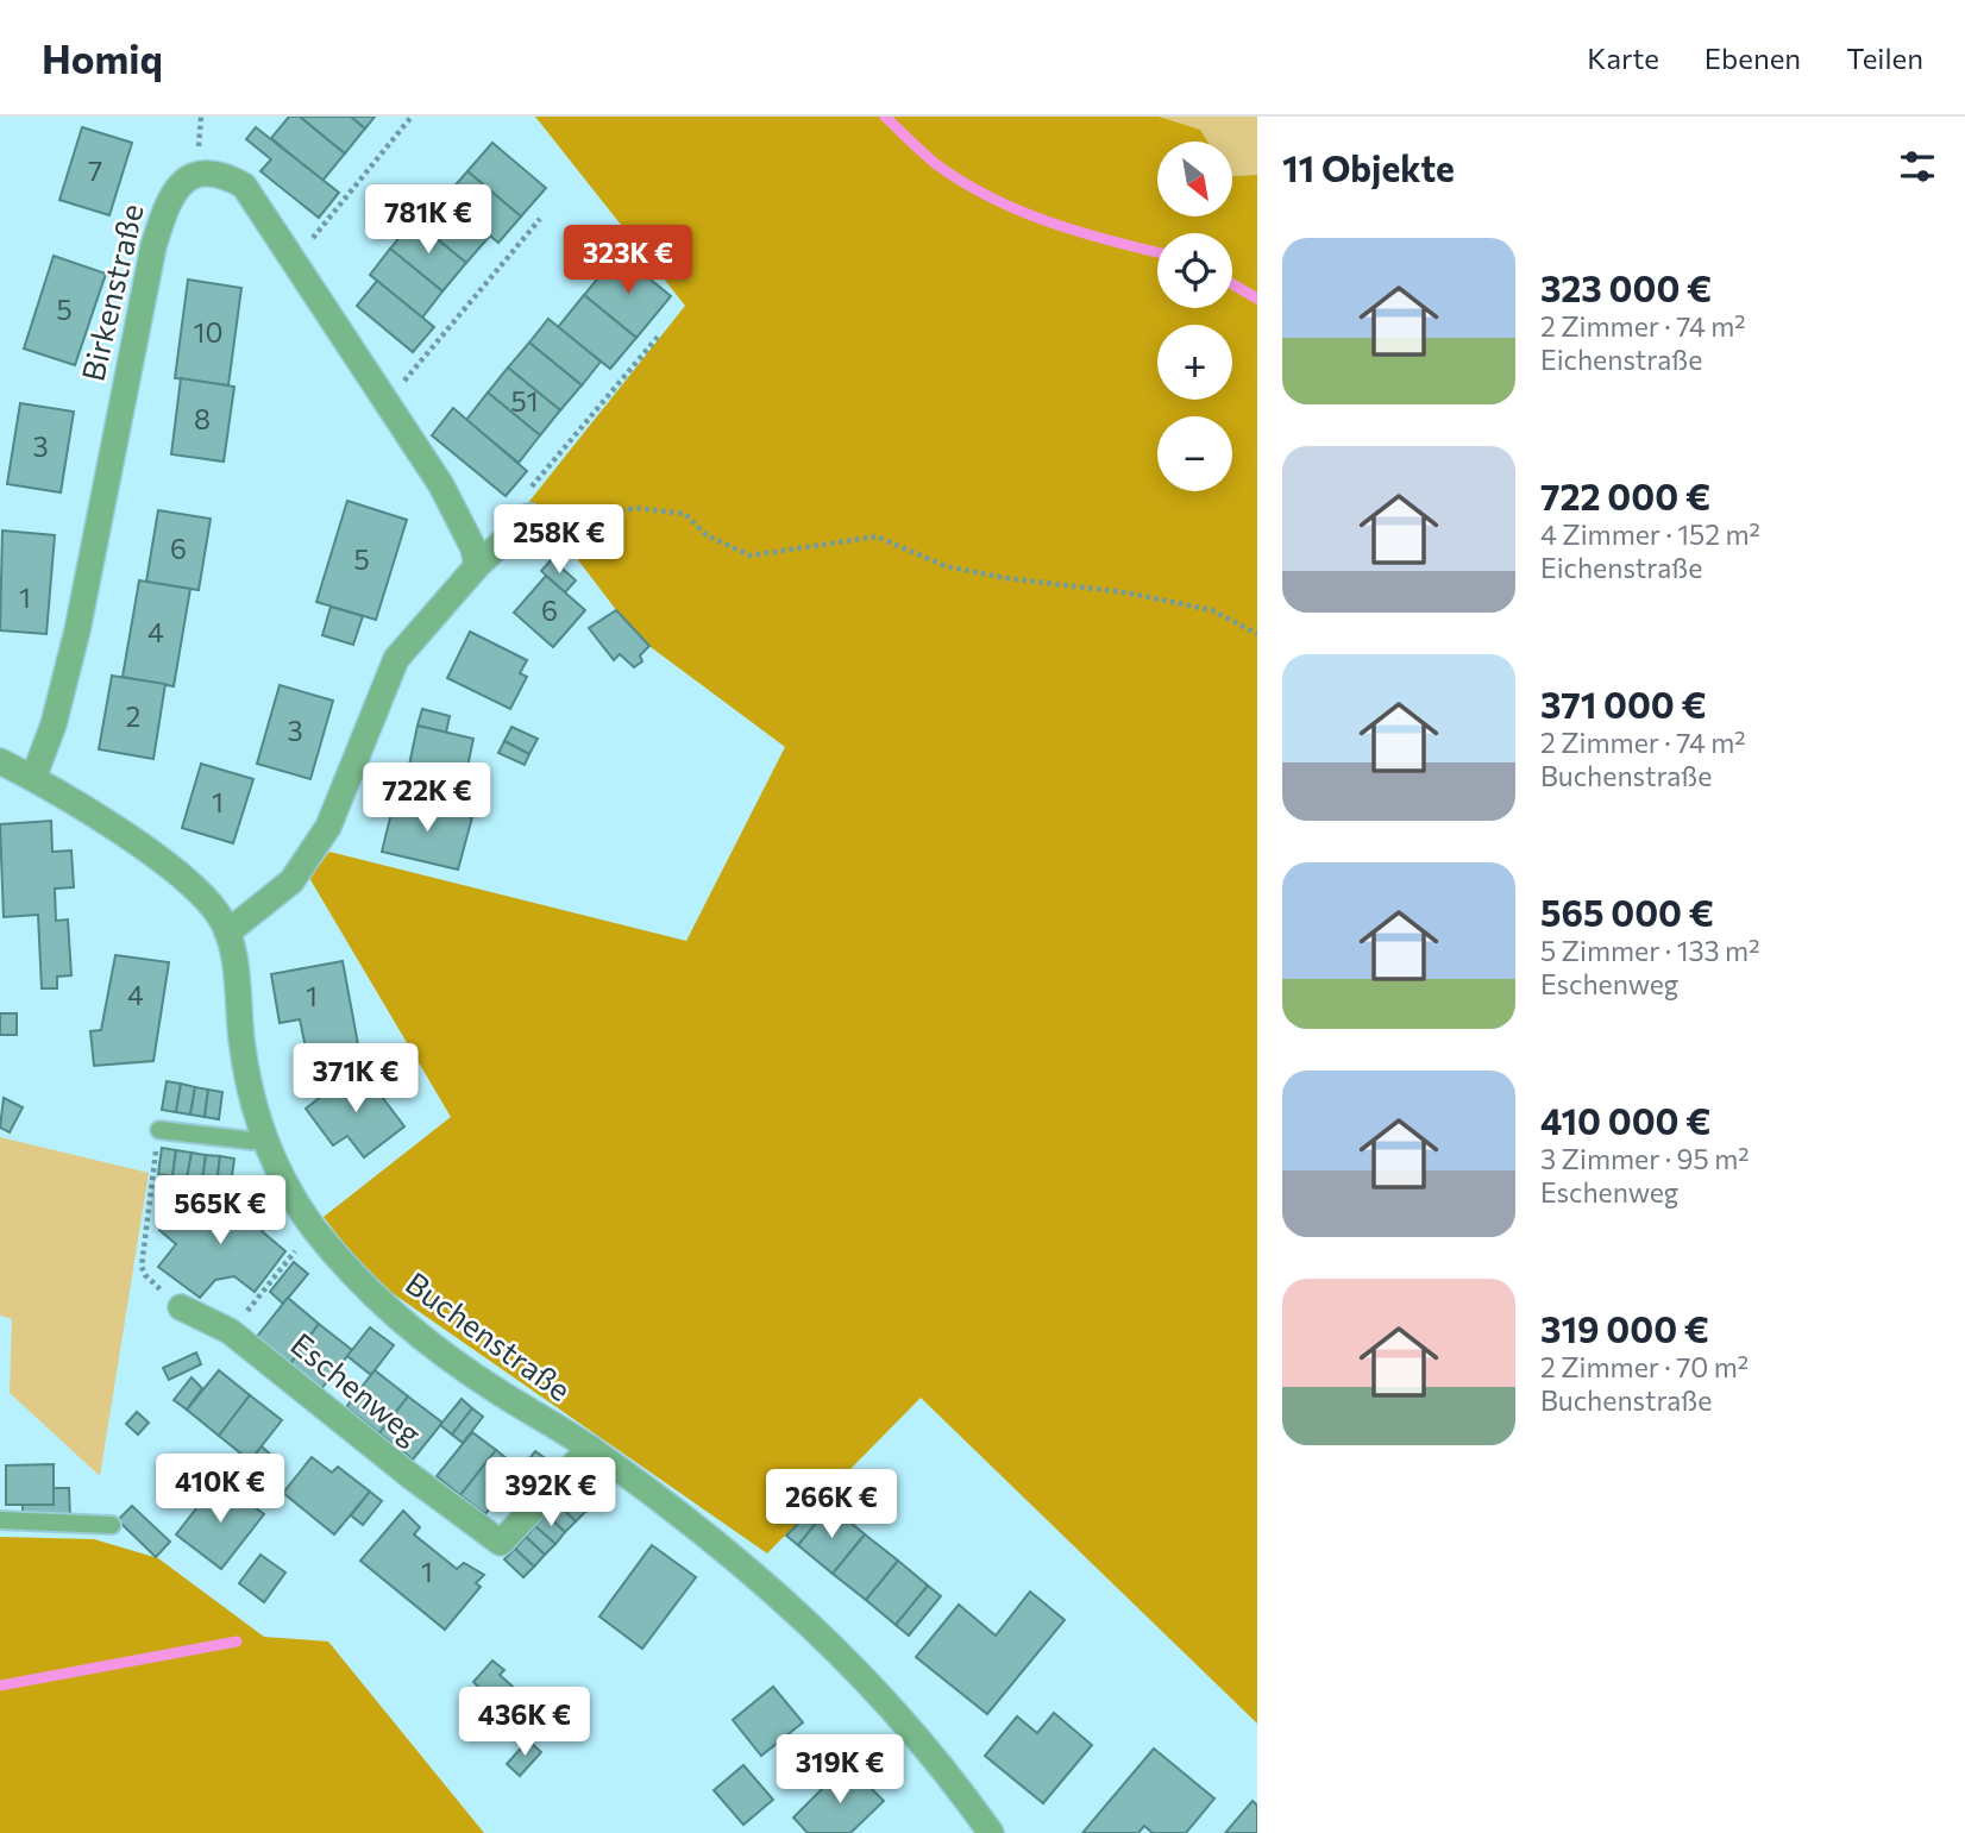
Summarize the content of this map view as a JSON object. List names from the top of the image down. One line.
{"streets":{"street":["Birkenstraße","Buchenstraße","Eschenweg"]},"crossings":[["Birkenstraße","Buchenstraße"],["Buchenstraße","Eschenweg"]],"house_numbers":["7","5","10","51","8","3","6","5","1","6","4","2","3","1","4","1","1"],"north":"bottom right","page":{"header":"Homiq","nav":["Karte","Ebenen","Teilen"],"heading":"11 Objekte","map_buttons":["+","−"],"price":["781K €","323K €","258K €","722K €","371K €","565K €","410K €","392K €","266K €","436K €","319K €"],"list":[{"name":"323 000 €","note":"2 Zimmer · 74 m² · Eichenstraße"},{"name":"722 000 €","note":"4 Zimmer · 152 m² · Eichenstraße"},{"name":"371 000 €","note":"2 Zimmer · 74 m² · Buchenstraße"},{"name":"565 000 €","note":"5 Zimmer · 133 m² · Eschenweg"},{"name":"410 000 €","note":"3 Zimmer · 95 m² · Eschenweg"},{"name":"319 000 €","note":"2 Zimmer · 70 m² · Buchenstraße"}]}}
